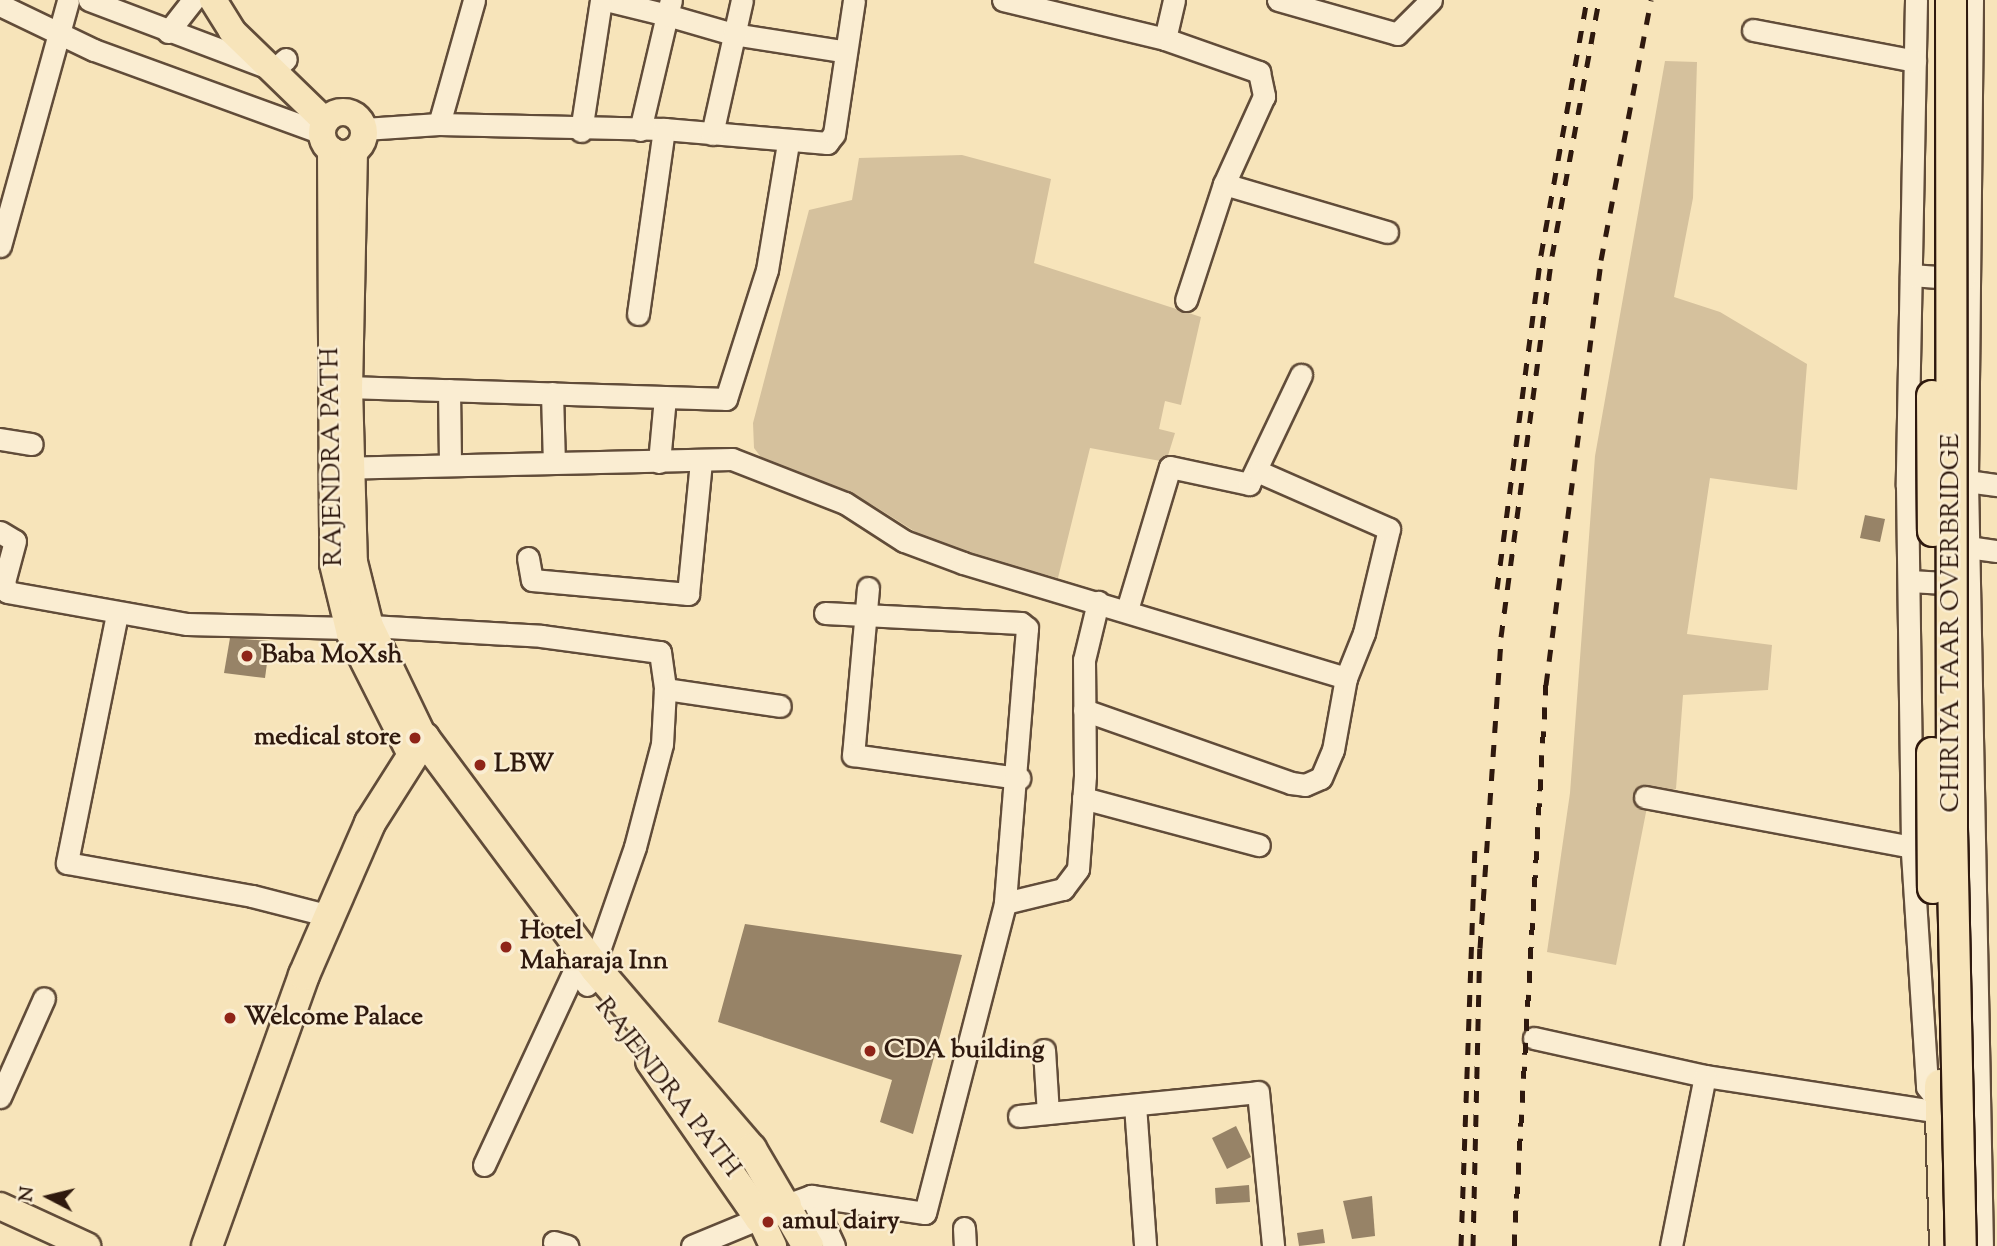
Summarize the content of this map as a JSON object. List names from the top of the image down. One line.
{"streets":{"highway":["RAJENDRA PATH","CHIRIYA TAAR OVERBRIDGE"]},"places":["Baba MoXsh","medical store","LBW","Hotel Maharaja Inn","Welcome Palace","CDA building","amul dairy"],"north":"left"}
